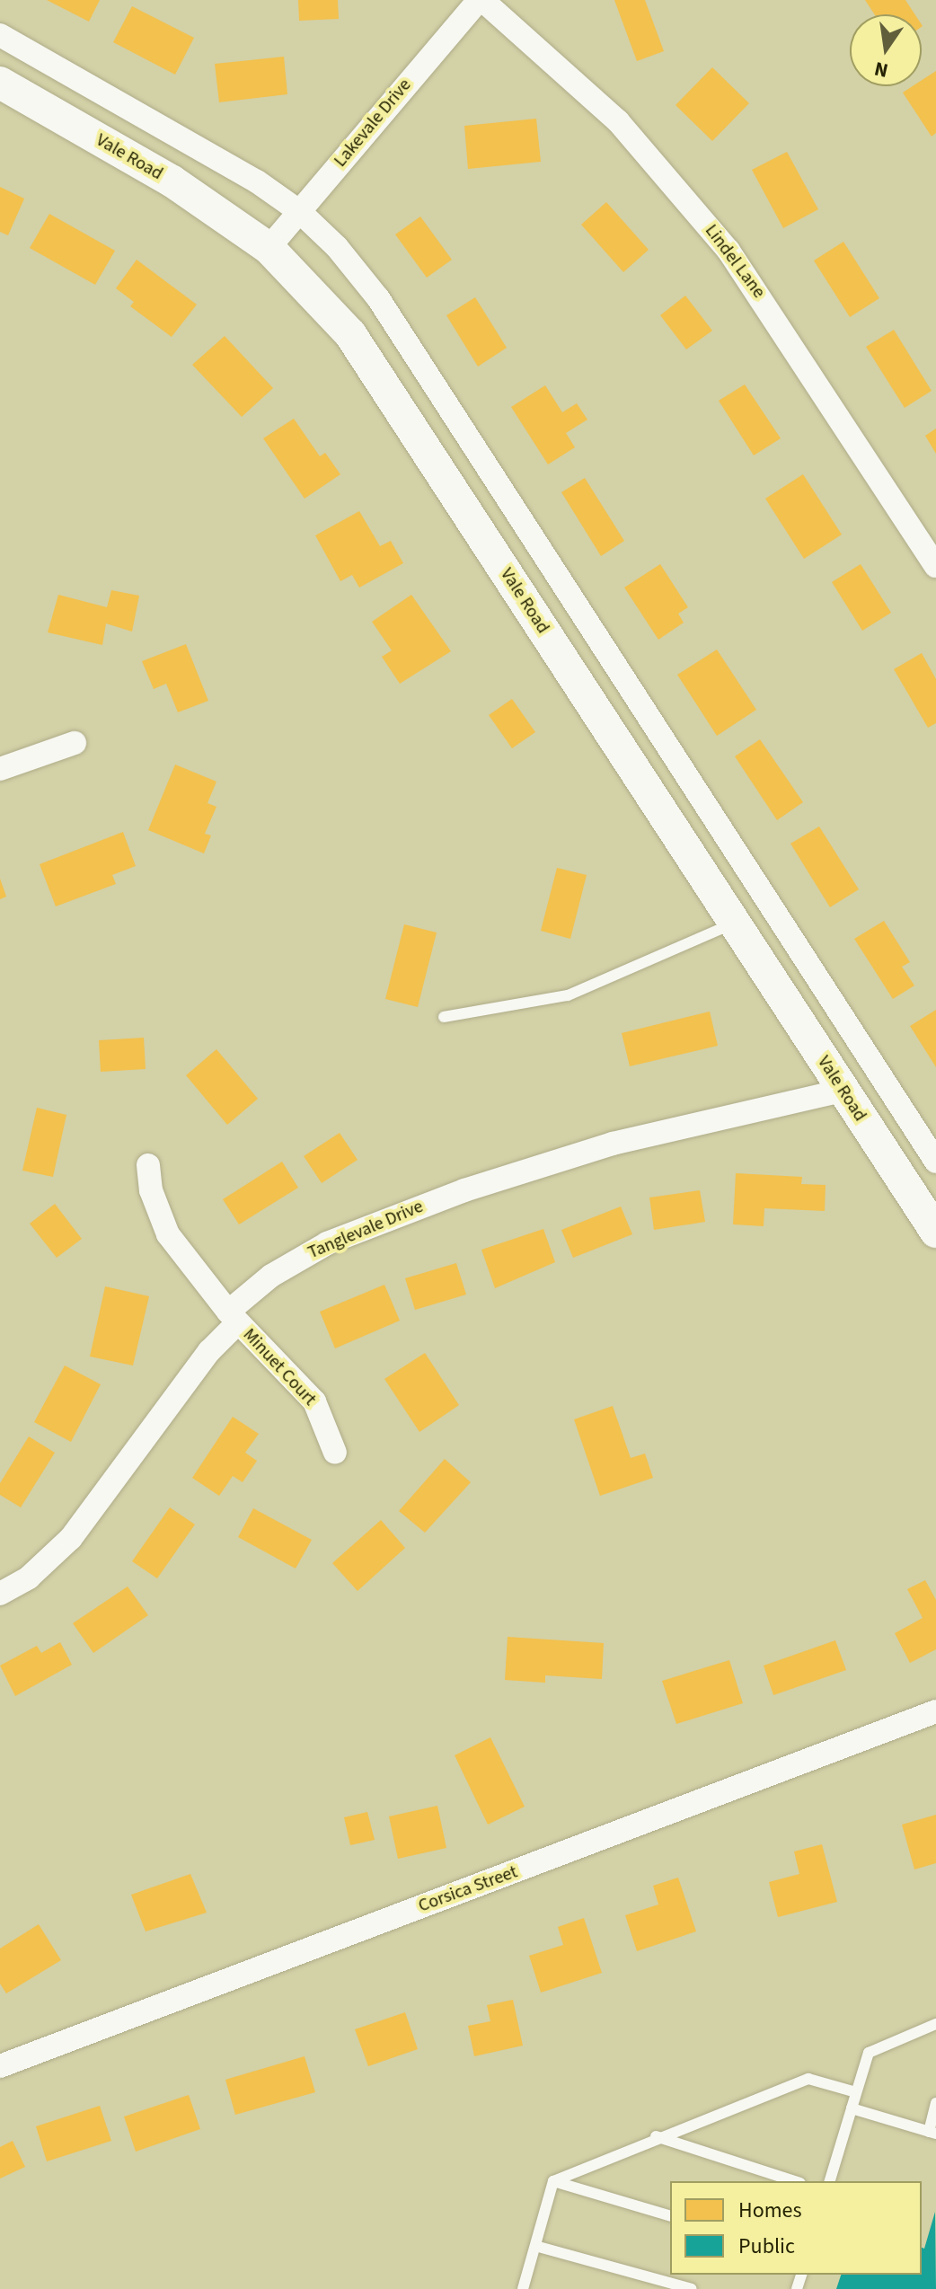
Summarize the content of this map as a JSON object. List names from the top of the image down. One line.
{"streets":{"main road":["Vale Road"],"street":["Lakevale Drive","Lindel Lane","Tanglevale Drive","Minuet Court","Corsica Street"]},"crossings":[["Lakevale Drive","Vale Road"],["Lakevale Drive","Lindel Lane"],["Vale Road","Tanglevale Drive"],["Tanglevale Drive","Minuet Court"]],"legend":["Homes","Public"],"north":"bottom"}
